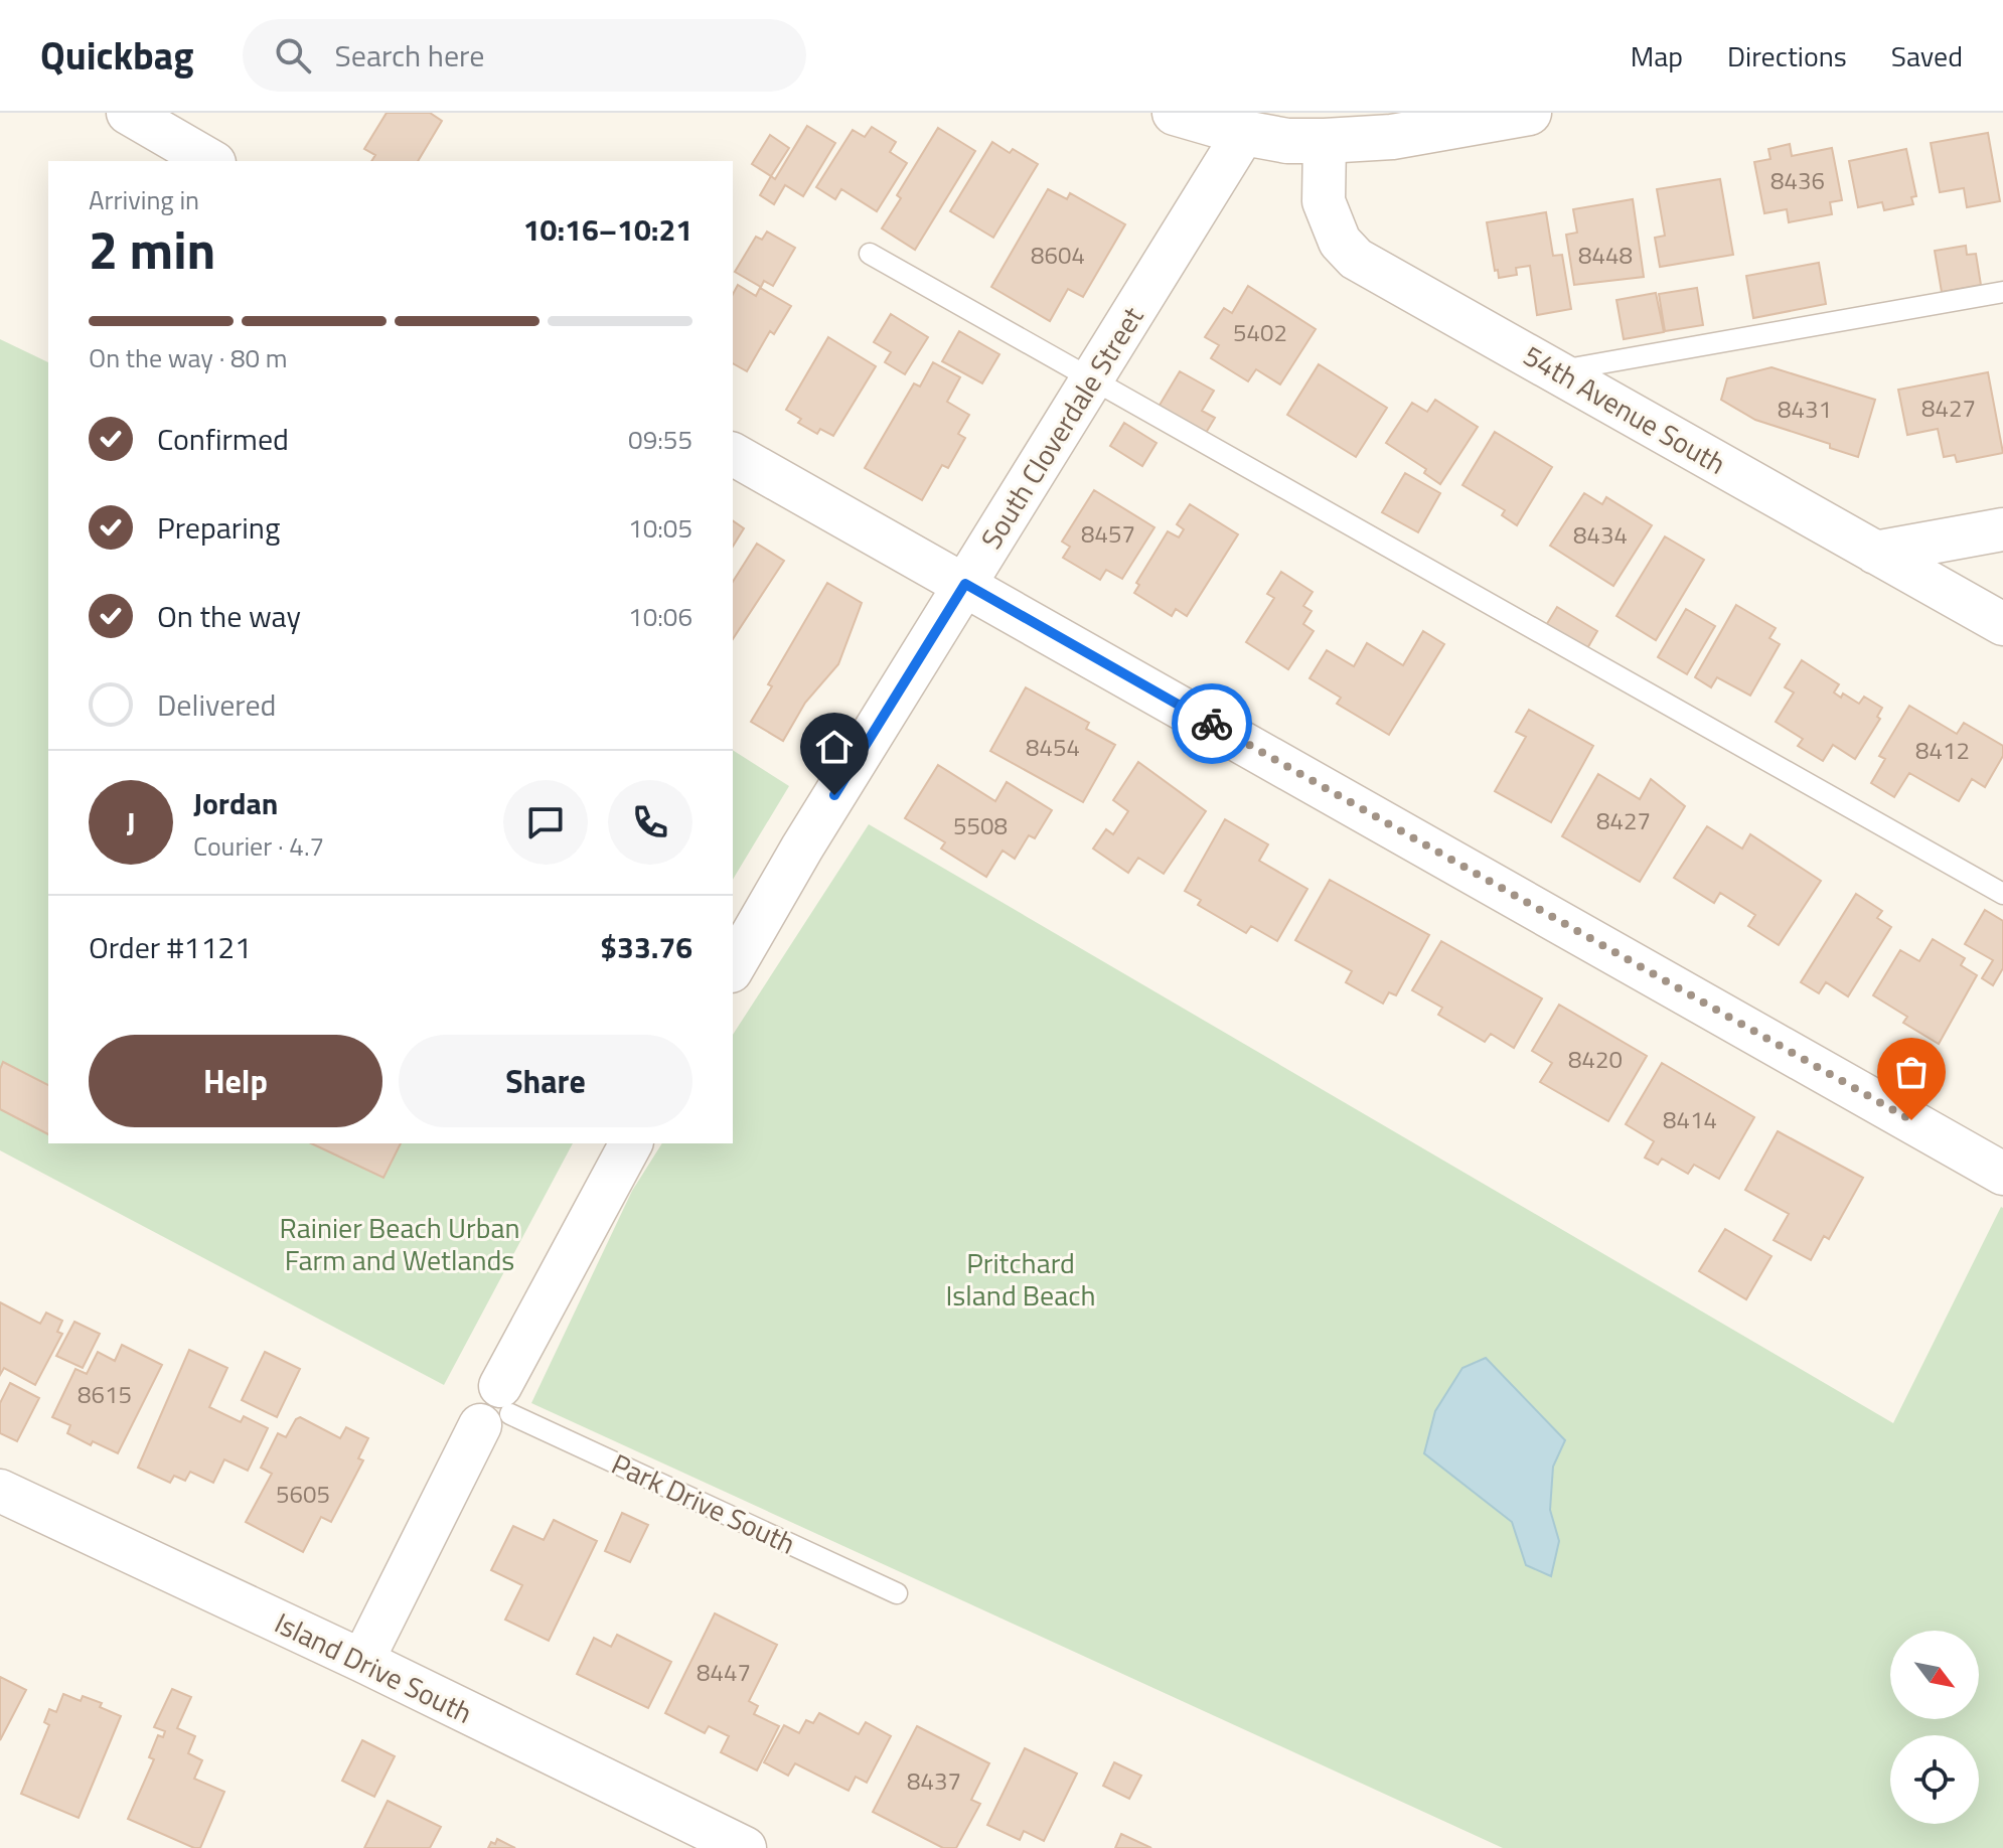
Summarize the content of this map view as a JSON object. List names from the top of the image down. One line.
{"streets":{"street":["54th Avenue South","South Cloverdale Street","Island Drive South"],"lane":["Park Drive South"]},"parks":["Rainier Beach Urban Farm and Wetlands","Pritchard Island Beach"],"house_numbers":["8436","8604","8448","5402","8427","8431","8457","8434","8454","8412","8427","5508","8420","8414","8615","5605","8447","8437"],"north":"bottom right","page":{"header":"Quickbag","search":"Search here","nav":["Map","Directions","Saved"],"heading":["2 min","Arriving in","10:16–10:21"],"panel":["Jordan","Courier · 4.7","Order #1121","$33.76"],"bar":"On the way · 80 m","list":[["Confirmed","09:55"],["Preparing","10:05"],["On the way","10:06"],"Delivered"],"round":"J","buttons":["Help","Share"]}}
